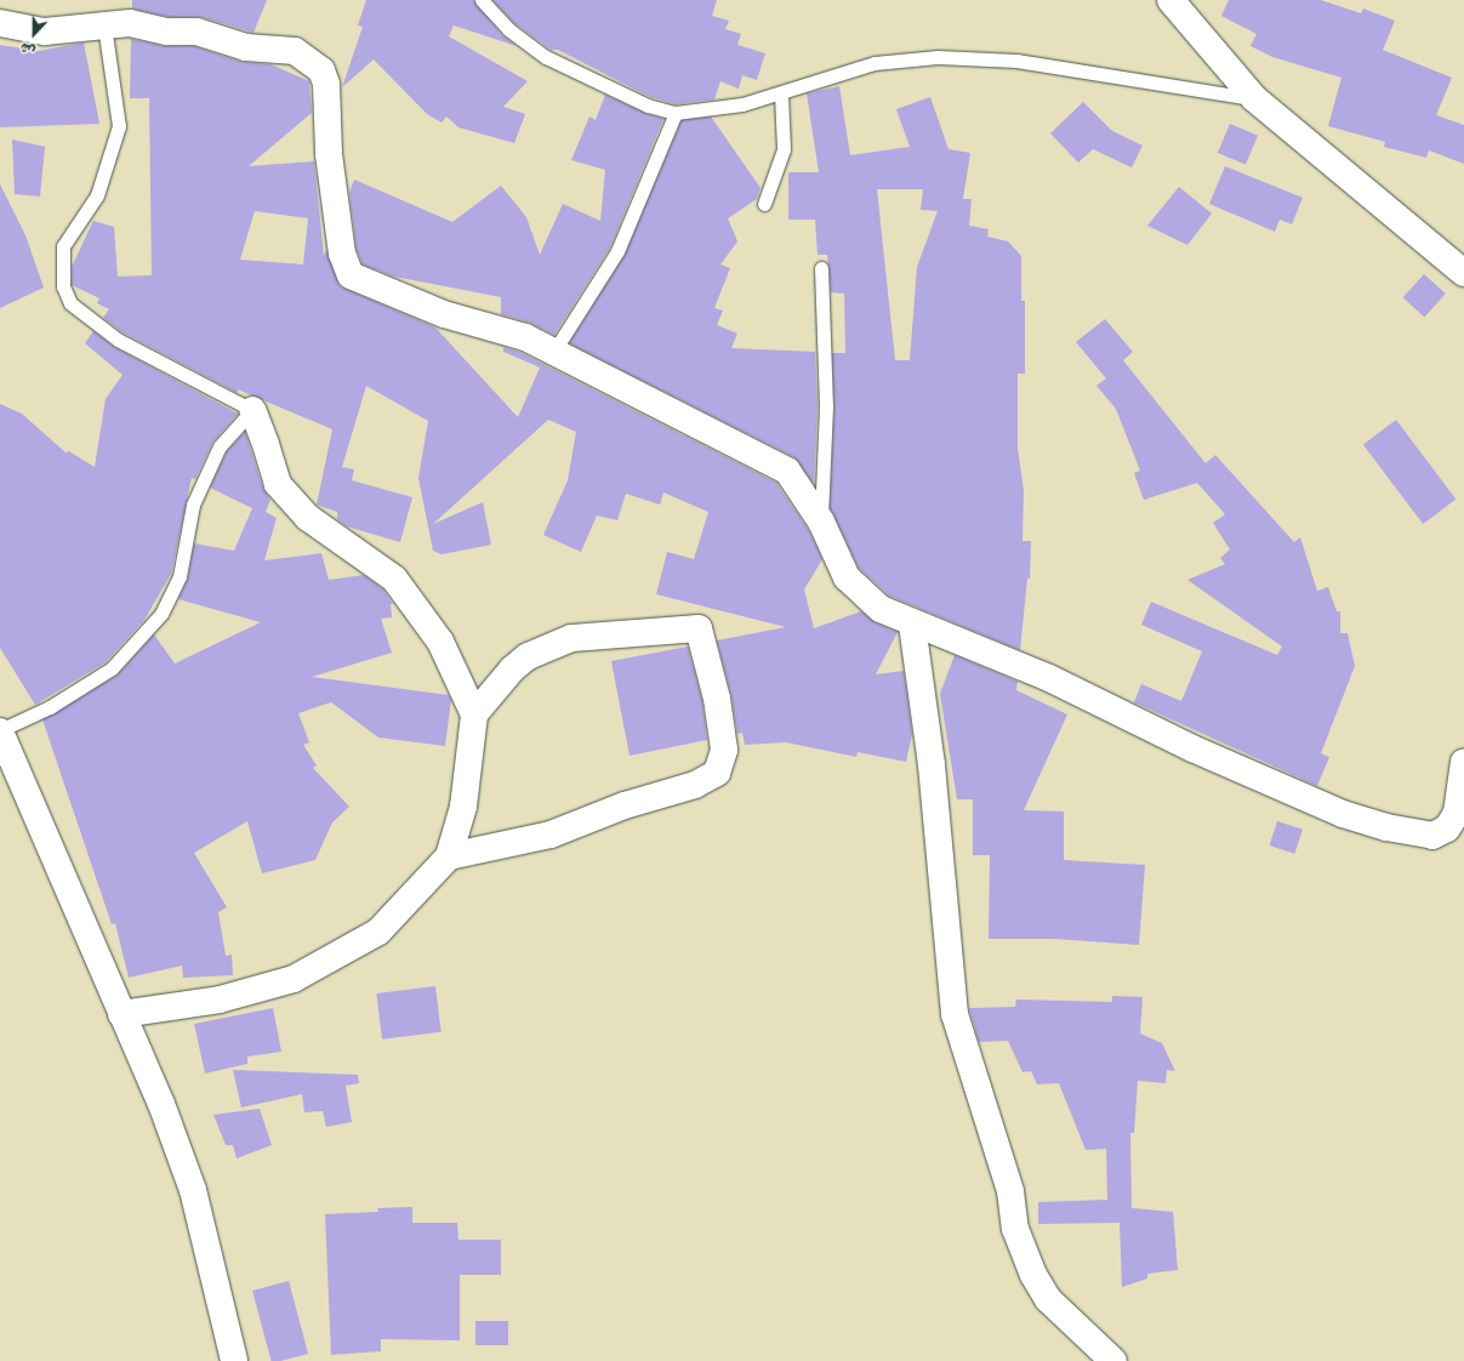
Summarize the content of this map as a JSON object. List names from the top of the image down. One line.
{"north":"bottom"}
